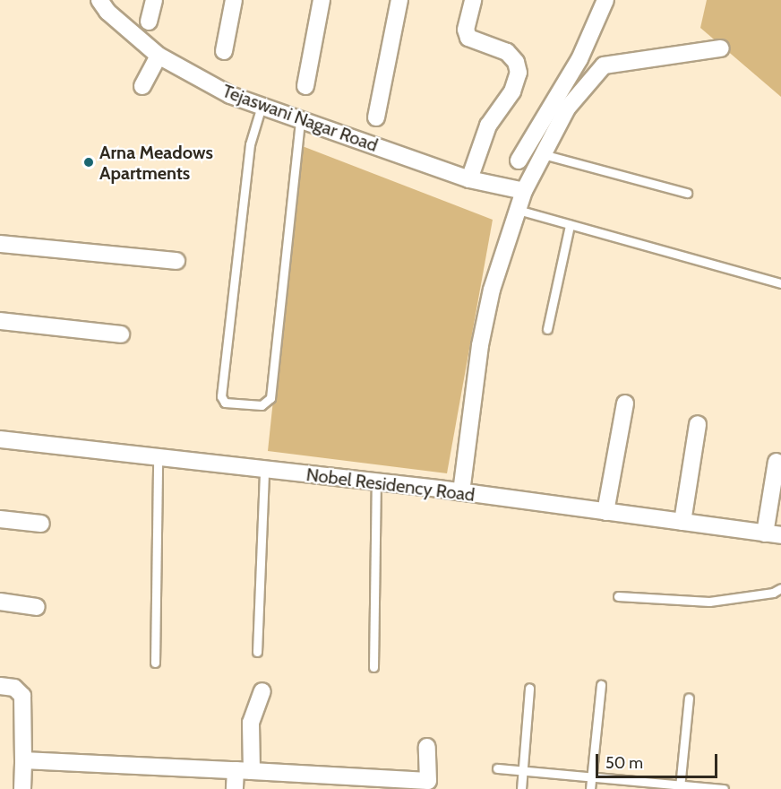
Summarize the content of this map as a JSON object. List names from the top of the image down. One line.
{"streets":{"street":["Tejaswani Nagar Road","Nobel Residency Road"]},"places":["Arna Meadows Apartments"],"scale_bar":"50 m"}
